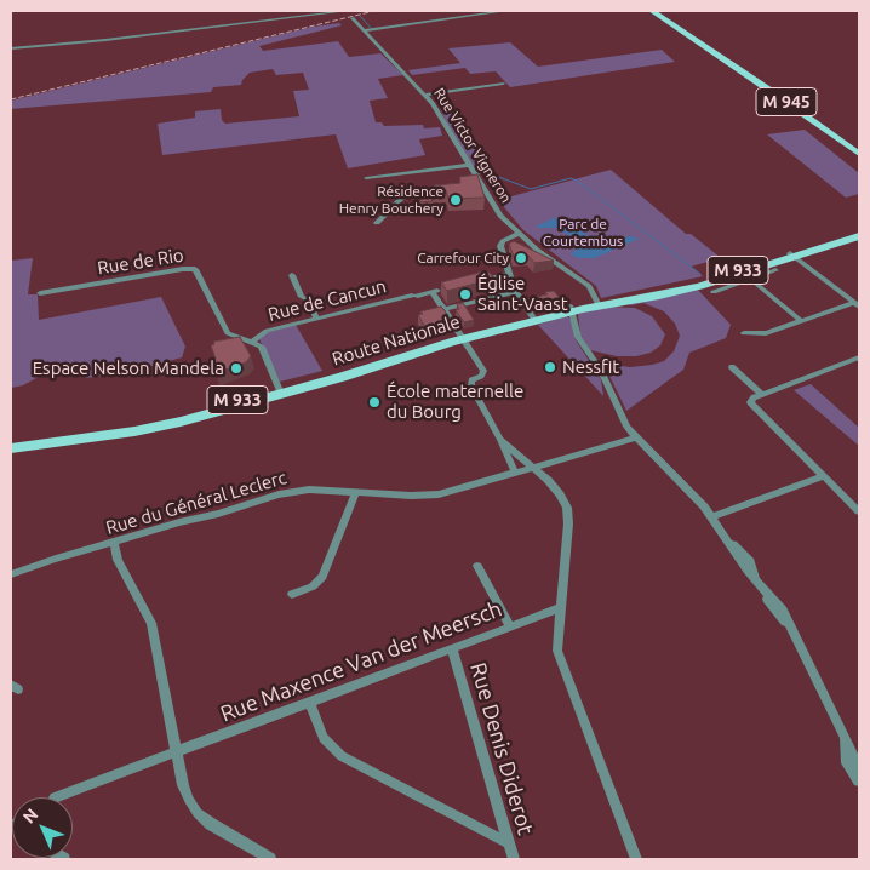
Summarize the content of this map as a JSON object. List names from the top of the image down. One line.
{"streets":{"main road":["M 945","M 933","Route Nationale"],"street":["Rue Victor Vigneron","Rue de Rio","Rue de Cancun","Rue du Général Leclerc","Rue Maxence Van der Meersch","Rue Denis Diderot"]},"crossings":[["Rue Victor Vigneron","Route Nationale"],["Rue de Rio","Rue de Cancun"],["Rue Maxence Van der Meersch","Rue Denis Diderot"]],"parks":["Parc de Courtembus"],"places":["Résidence Henry Bouchery","Carrefour City","Église Saint-Vaast","Nessfit","Espace Nelson Mandela","École maternelle du Bourg"],"north":"top left"}
